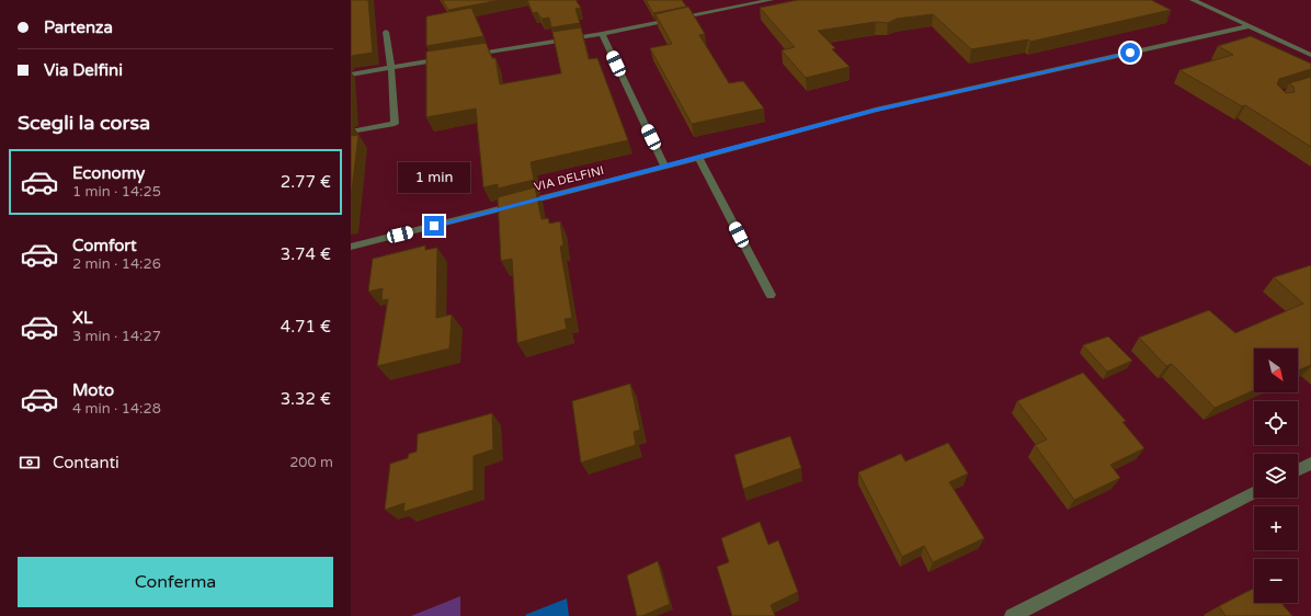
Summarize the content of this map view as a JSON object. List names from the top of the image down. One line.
{"streets":{"street":["VIA DELFINI"]},"north":"bottom right","page":{"banner":["Partenza","Via Delfini"],"heading":"Scegli la corsa","list":[{"name":"Economy","note":"1 min · 14:25","value":"2.77 €"},{"name":"Comfort","note":"2 min · 14:26","value":"3.74 €"},{"name":"XL","note":"3 min · 14:27","value":"4.71 €"},{"name":"Moto","note":"4 min · 14:28","value":"3.32 €"}],"bubble":"1 min","map_buttons":["+","−"],"pay":["Contanti","200 m"],"buttons":"Conferma"}}
